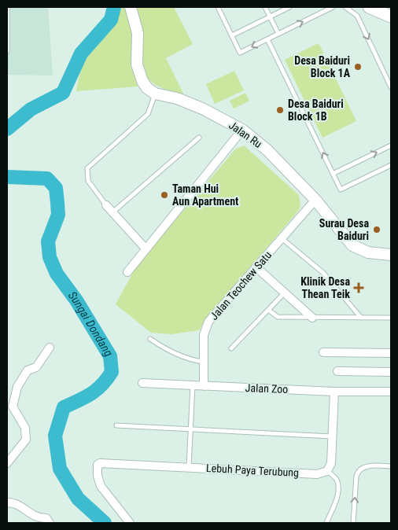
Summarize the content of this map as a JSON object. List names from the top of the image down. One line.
{"streets":{"street":["Jalan Ru","Jalan Teochew Satu","Jalan Zoo","Lebuh Paya Terubung"]},"crossings":[["Jalan Ru","Jalan Teochew Satu"],["Jalan Teochew Satu","Jalan Zoo"]],"water":["Sungai Dondang"],"places":{"other":["Desa Baiduri Block 1A","Desa Baiduri Block 1B","Taman Hui Aun Apartment","Surau Desa Baiduri"],"health":["Klinik Desa Thean Teik"]}}
